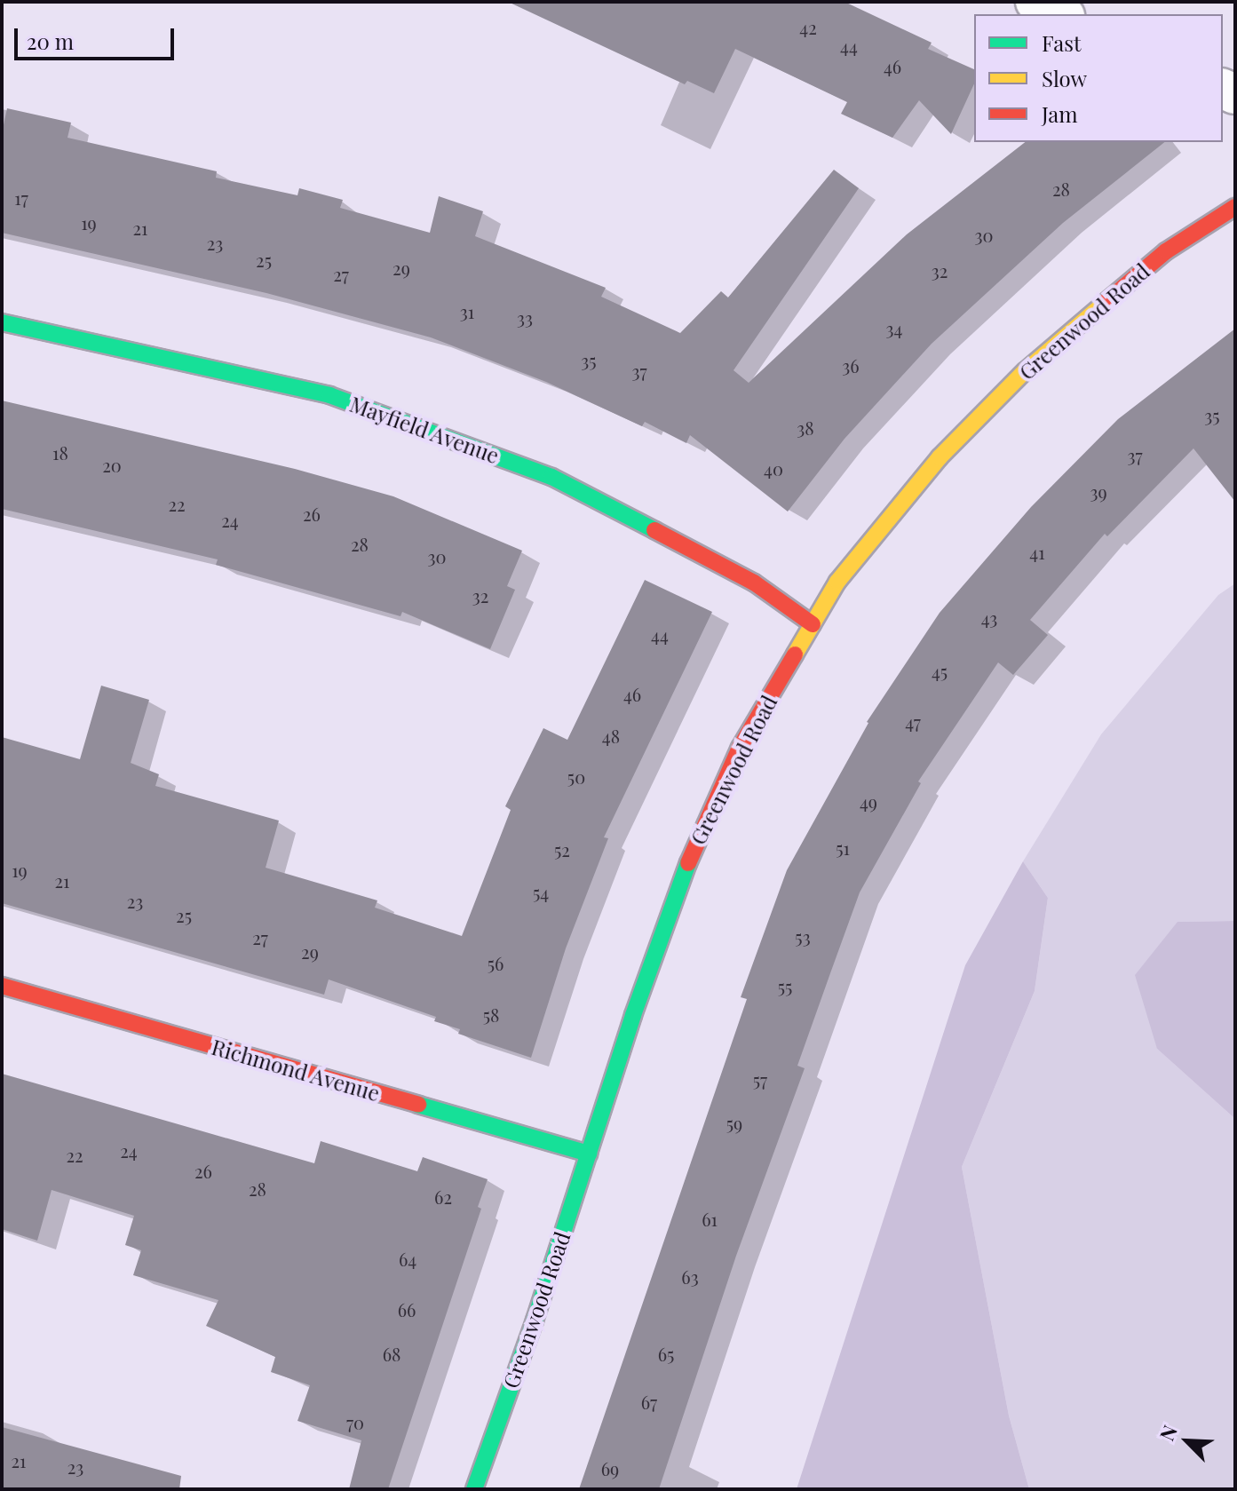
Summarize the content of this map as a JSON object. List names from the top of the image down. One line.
{"streets":{"street":["Greenwood Road","Mayfield Avenue","Richmond Avenue"]},"crossings":[["Greenwood Road","Mayfield Avenue"],["Greenwood Road","Richmond Avenue"]],"house_numbers":["42","44","46","28","17","19","21","30","23","25","29","32","27","31","33","34","35","36","37","35","38","18","37","20","40","39","22","26","24","28","41","30","32","43","44","45","46","47","48","50","49","51","52","19","21","54","23","25","53","27","29","56","55","58","57","59","24","22","26","28","62","61","64","63","66","68","65","67","70","21","23","69"],"legend":["Fast","Slow","Jam"],"scale_bar":"20 m","north":"top left"}
